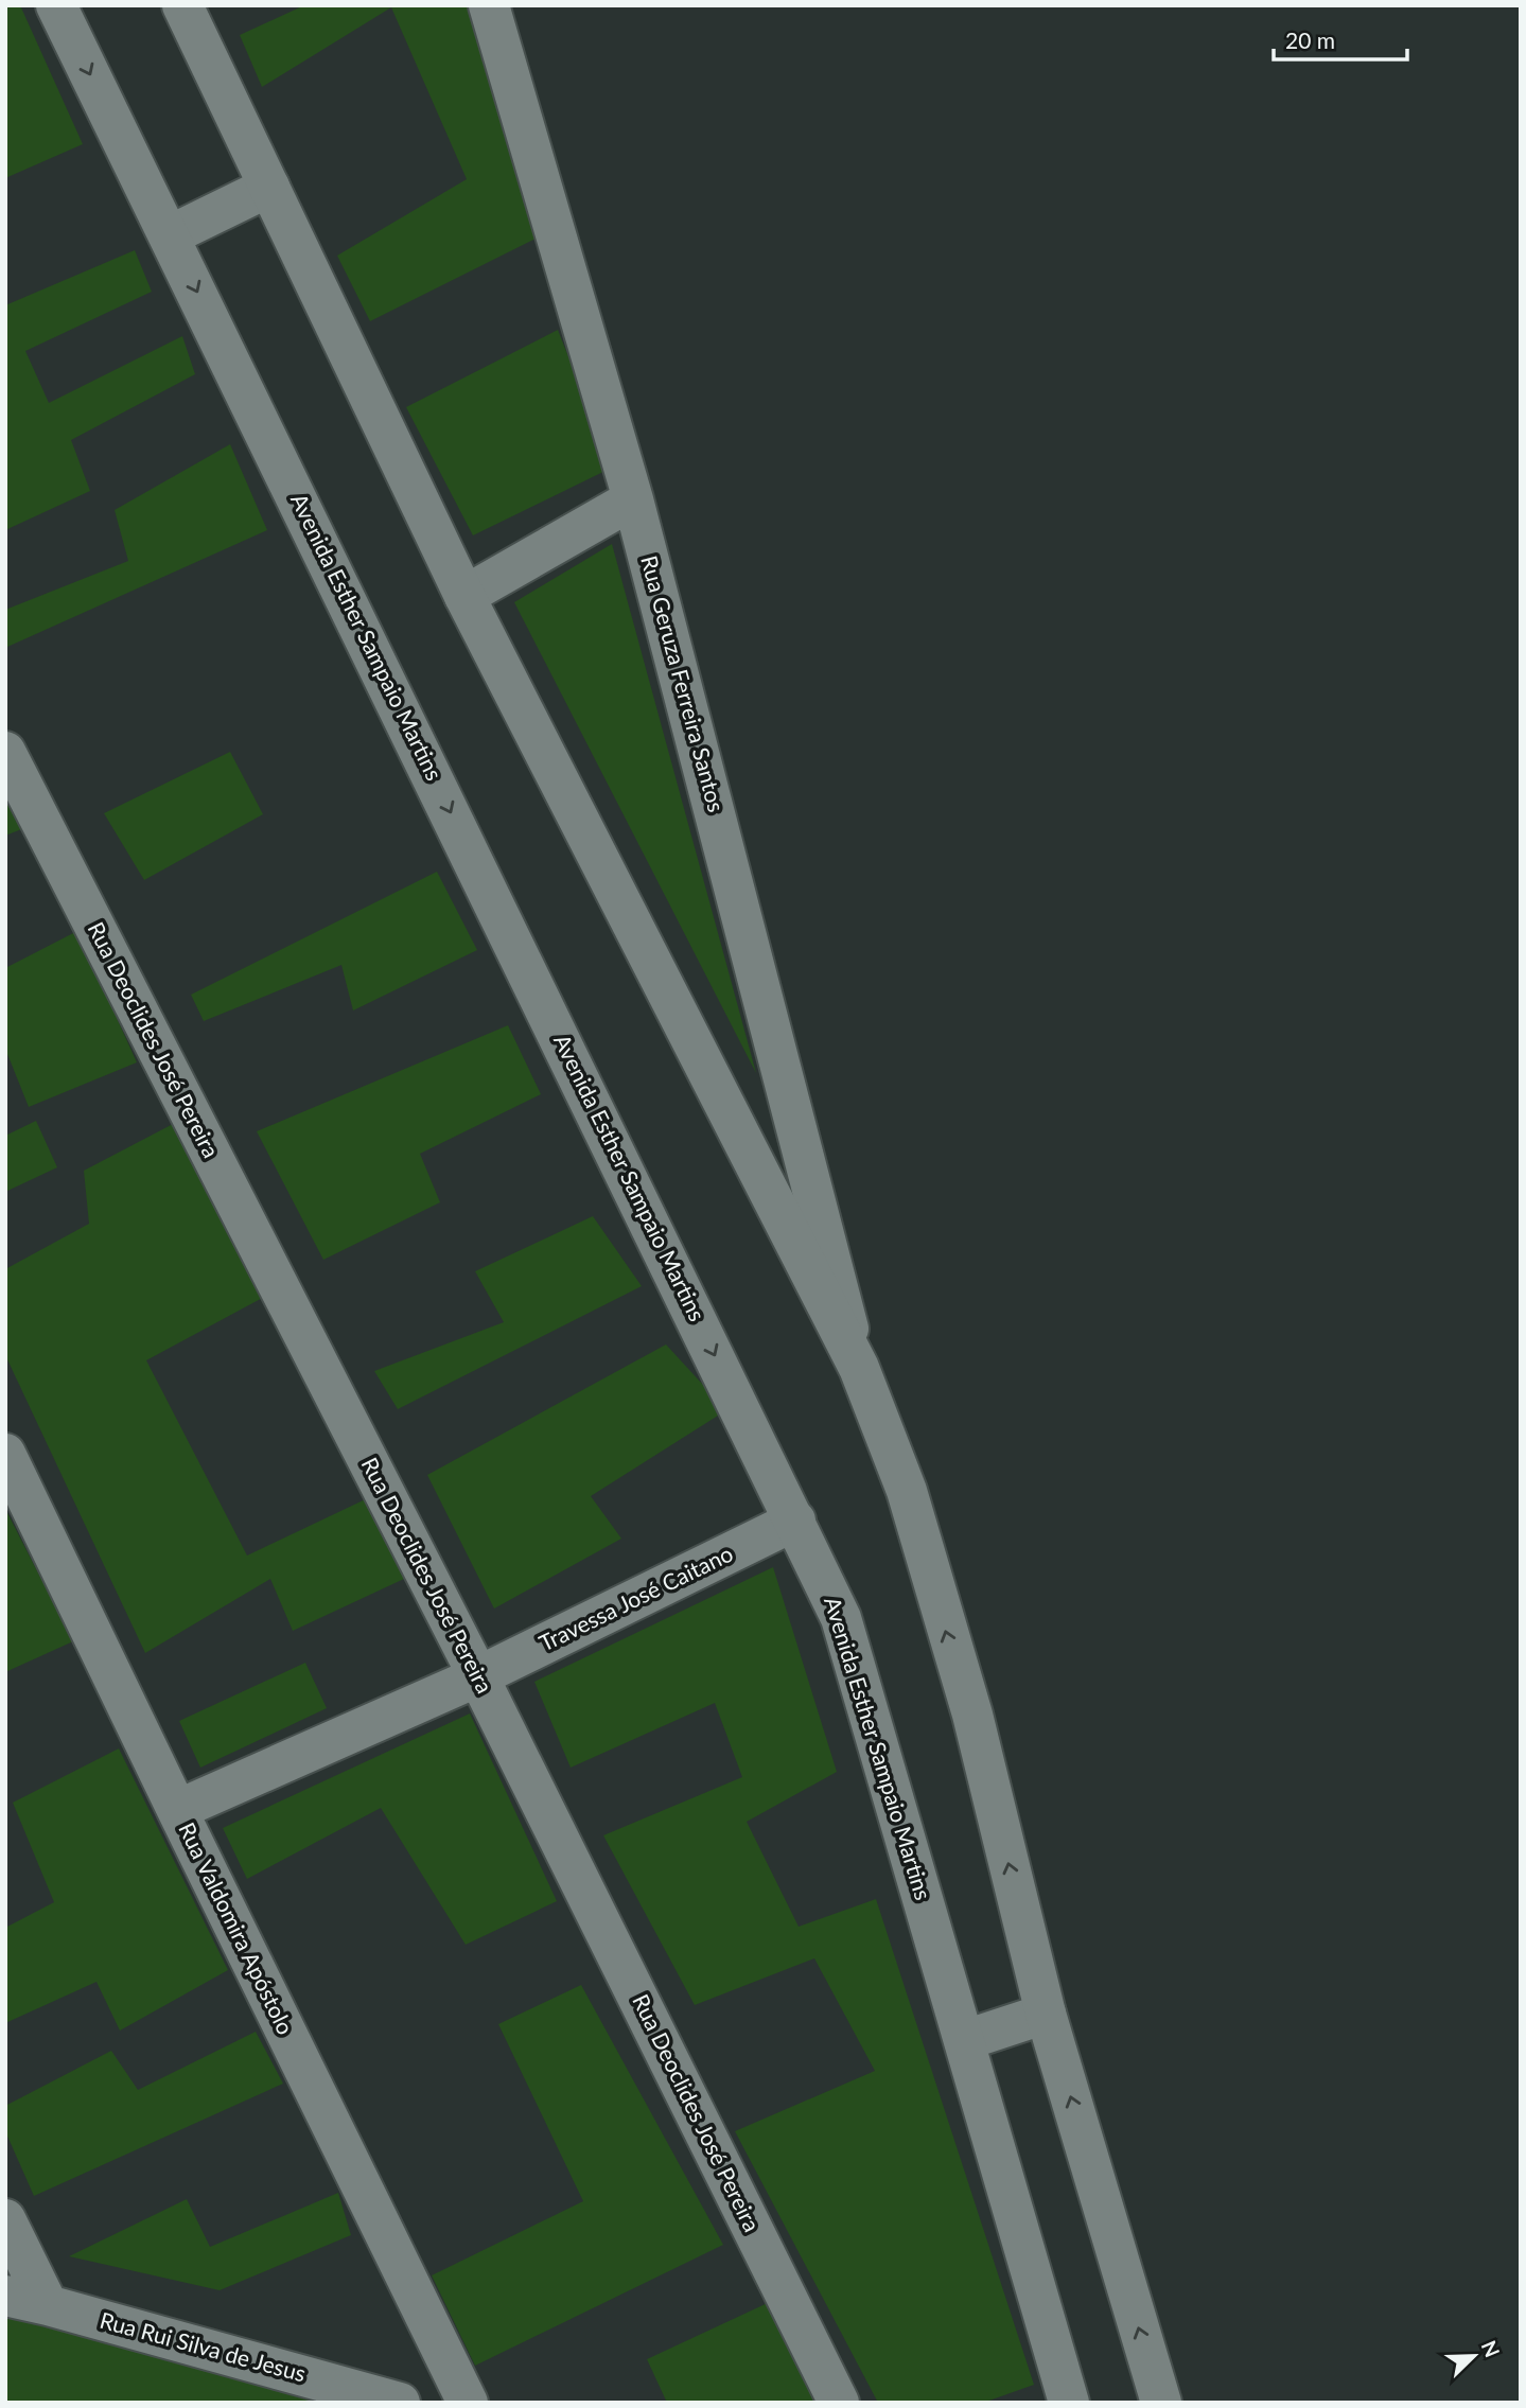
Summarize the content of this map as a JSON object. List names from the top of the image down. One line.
{"streets":{"street":["Avenida Esther Sampaio Martins","Rua Geruza Ferreira Santos","Rua Deoclides José Pereira","Travessa José Caitano","Rua Valdomira Apóstolo","Rua Rui Silva de Jesus"]},"crossings":[["Avenida Esther Sampaio Martins","Travessa José Caitano"],["Rua Deoclides José Pereira","Travessa José Caitano"],["Travessa José Caitano","Rua Valdomira Apóstolo"]],"scale_bar":"20 m","north":"top right"}
